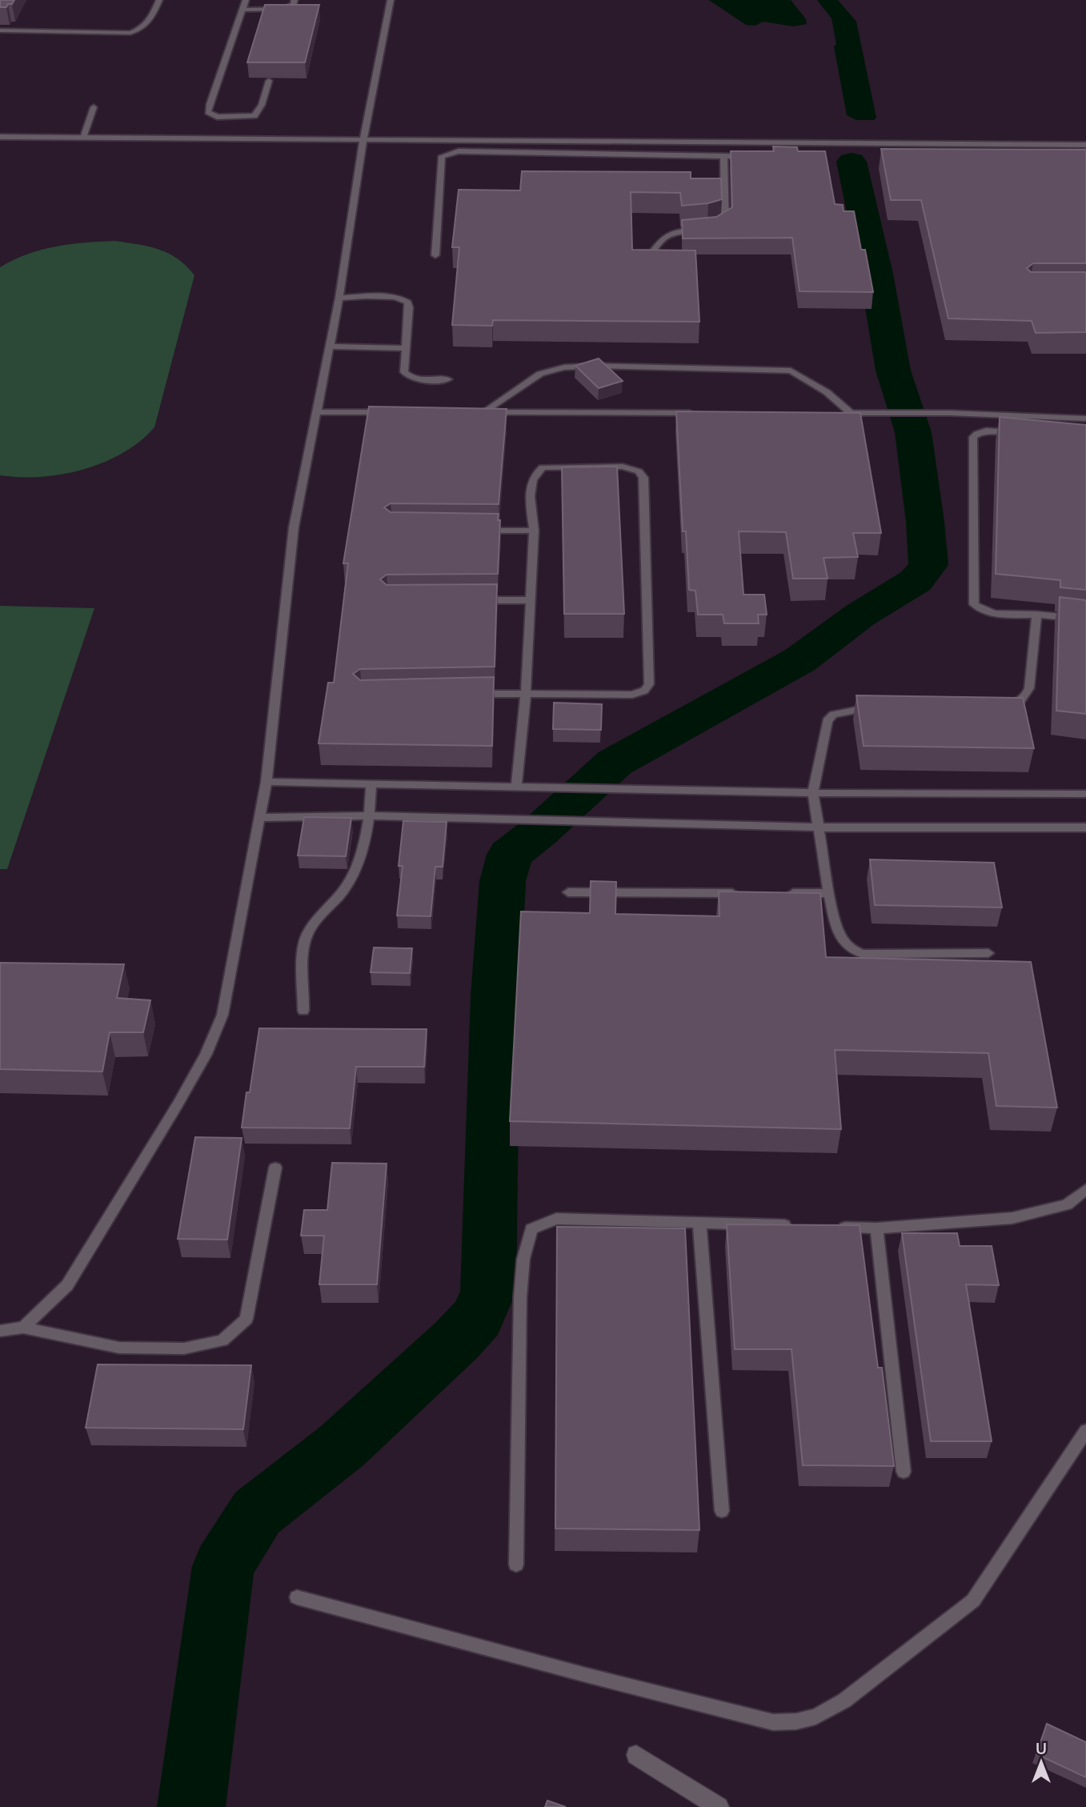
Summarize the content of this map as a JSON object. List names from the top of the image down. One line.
{"north":"top"}
